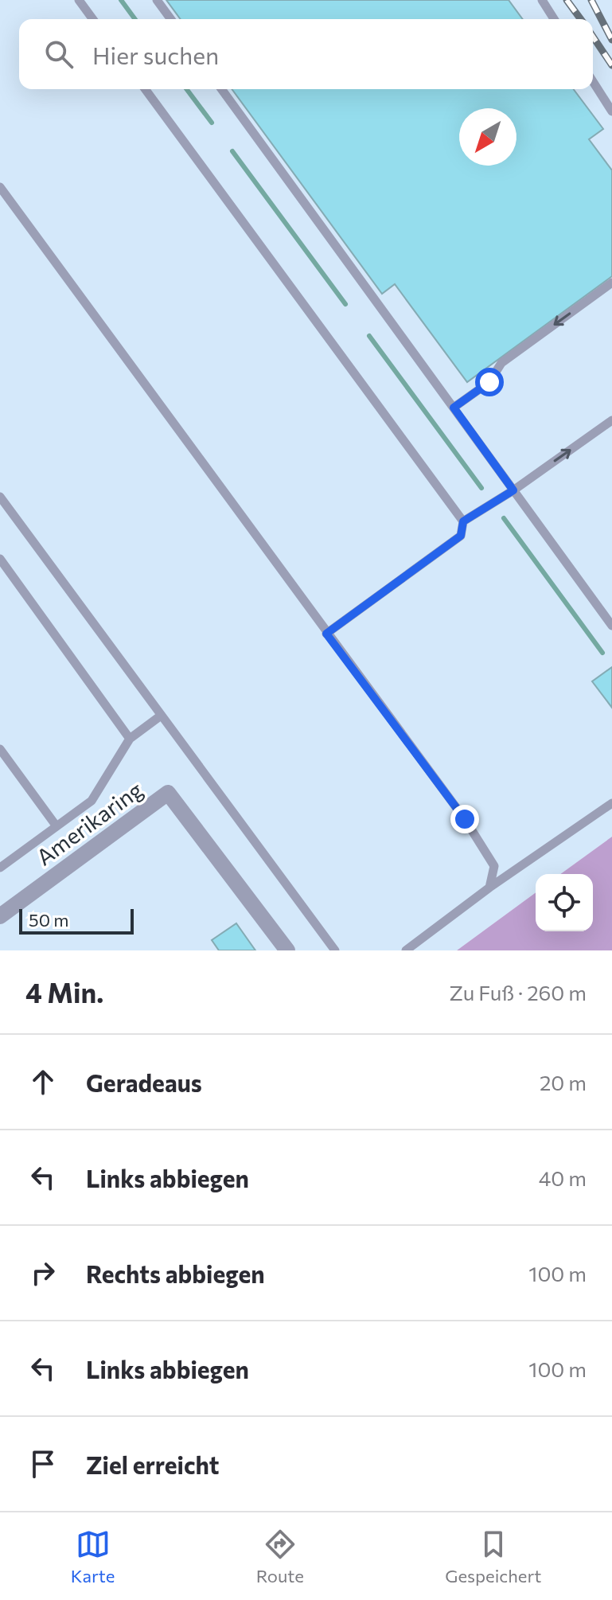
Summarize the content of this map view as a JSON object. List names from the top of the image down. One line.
{"streets":{"street":["Amerikaring"]},"scale_bar":"50 m","north":"bottom left","page":{"search":"Hier suchen","scale":"50 m","heading":["4 Min.","Zu Fuß · 260 m"],"list":[["Geradeaus","20 m"],["Links abbiegen","40 m"],["Rechts abbiegen","100 m"],["Links abbiegen","100 m"],"Ziel erreicht"],"nav":["Karte","Route","Gespeichert"]}}
